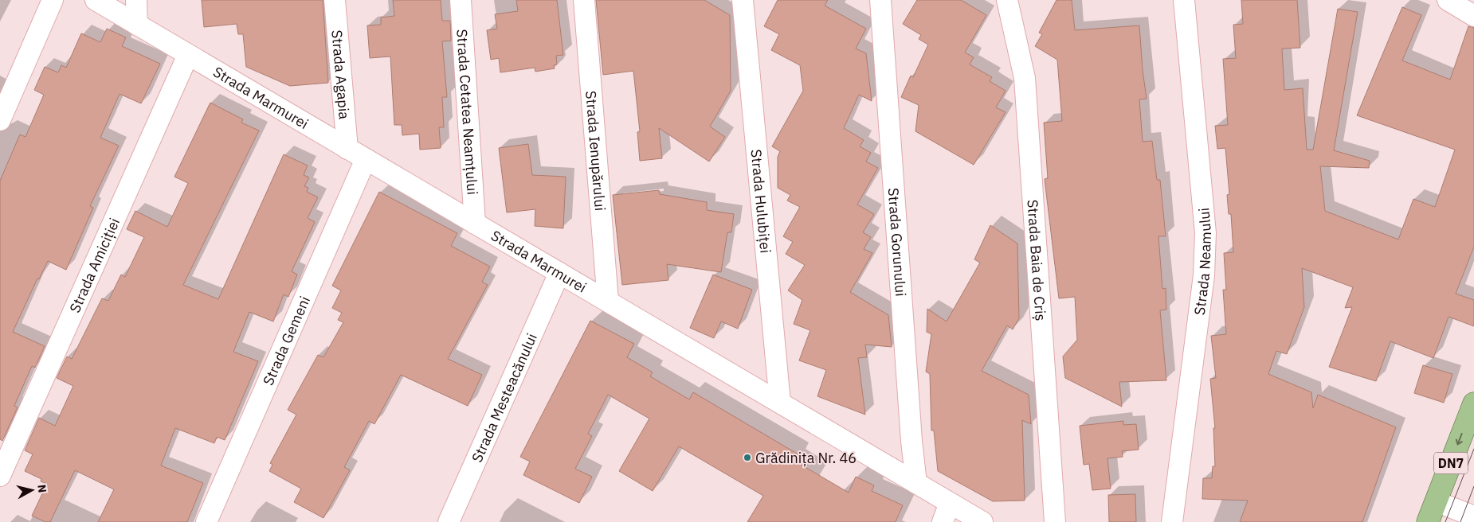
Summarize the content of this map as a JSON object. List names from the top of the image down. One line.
{"streets":{"main road":["DN7"],"street":["Strada Agapia","Strada Marmurei","Strada Cetatea Neamțului","Strada Ienupărului","Strada Hulubiței","Strada Gorunului","Strada Baia de Criș","Strada Neamului","Strada Amiciției","Strada Gemeni","Strada Mesteacănului"]},"crossings":[["Strada Agapia","Strada Marmurei"],["Strada Marmurei","Strada Cetatea Neamțului"],["Strada Marmurei","Strada Ienupărului"],["Strada Marmurei","Strada Hulubiței"],["Strada Marmurei","Strada Gorunului"],["Strada Marmurei","Strada Amiciției"],["Strada Marmurei","Strada Gemeni"],["Strada Marmurei","Strada Mesteacănului"]],"places":["Grădinița Nr. 46"],"north":"right"}
